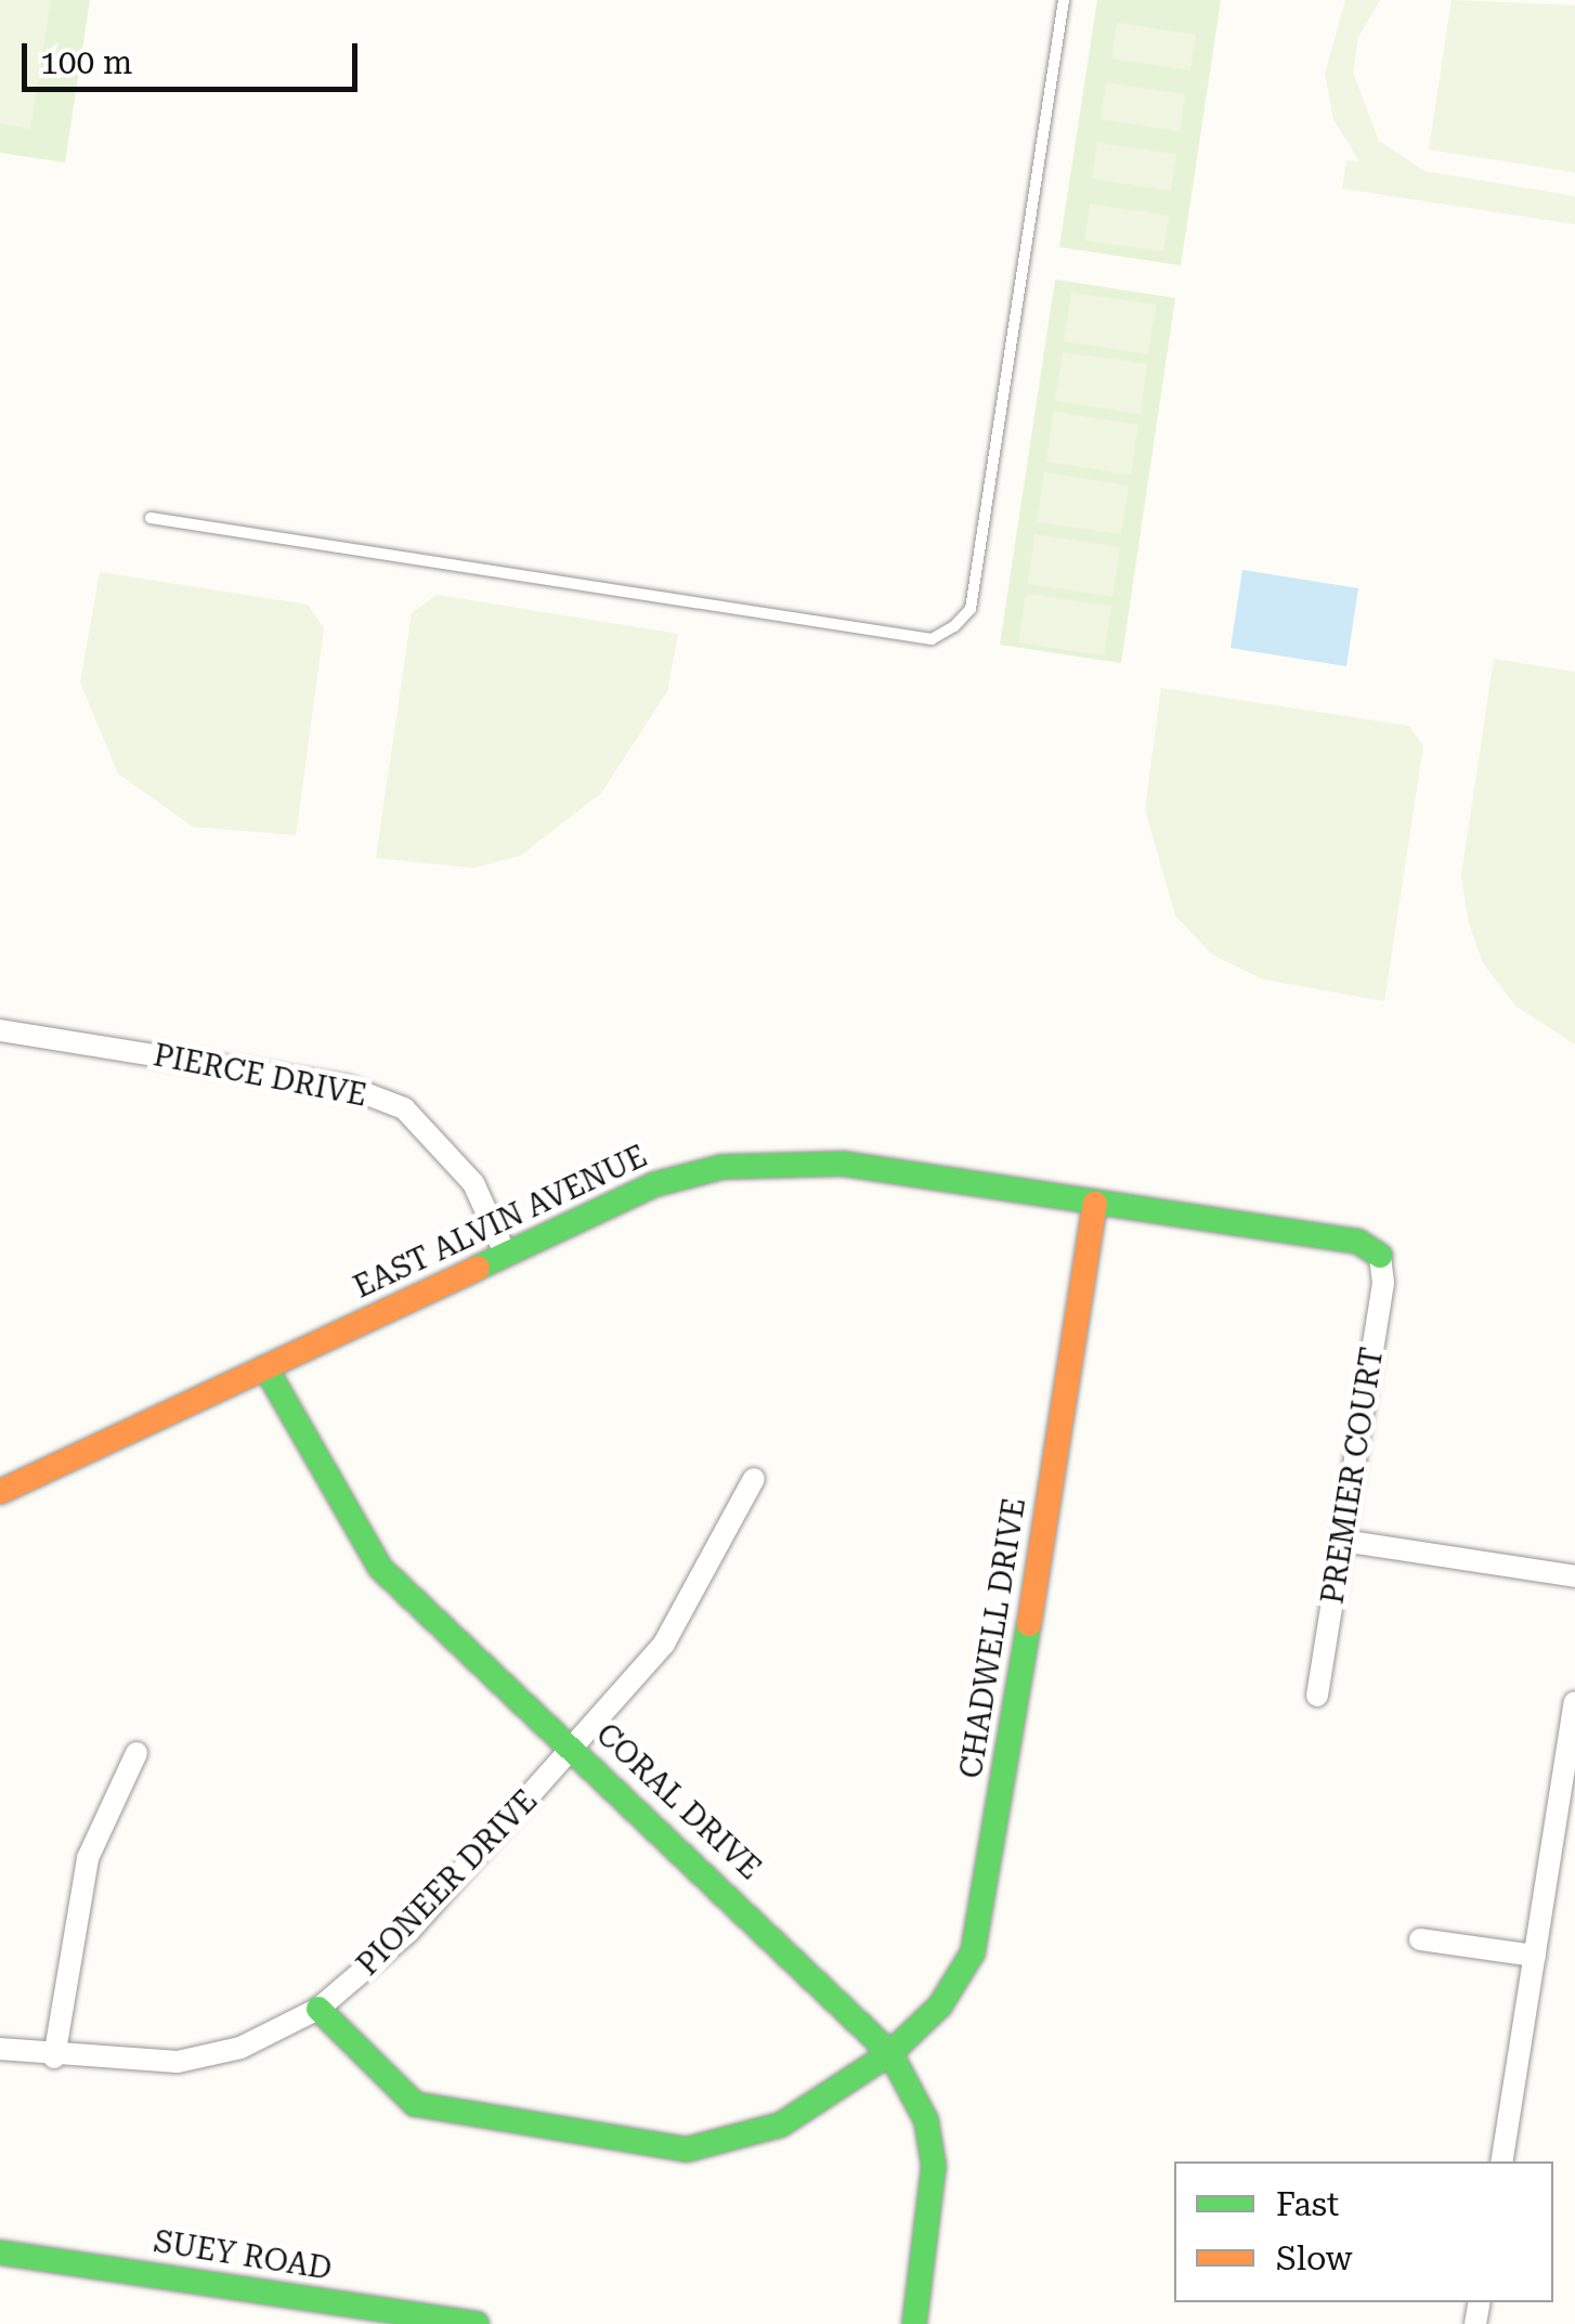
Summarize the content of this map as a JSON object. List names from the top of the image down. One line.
{"streets":{"street":["PIERCE DRIVE","EAST ALVIN AVENUE","PREMIER COURT","CHADWELL DRIVE","CORAL DRIVE","PIONEER DRIVE","SUEY ROAD"]},"crossings":[["PIERCE DRIVE","EAST ALVIN AVENUE"],["EAST ALVIN AVENUE","PREMIER COURT"],["EAST ALVIN AVENUE","CHADWELL DRIVE"],["EAST ALVIN AVENUE","CORAL DRIVE"],["CHADWELL DRIVE","CORAL DRIVE"],["CHADWELL DRIVE","PIONEER DRIVE"],["CORAL DRIVE","PIONEER DRIVE"]],"legend":["Fast","Slow"],"scale_bar":"100 m"}
